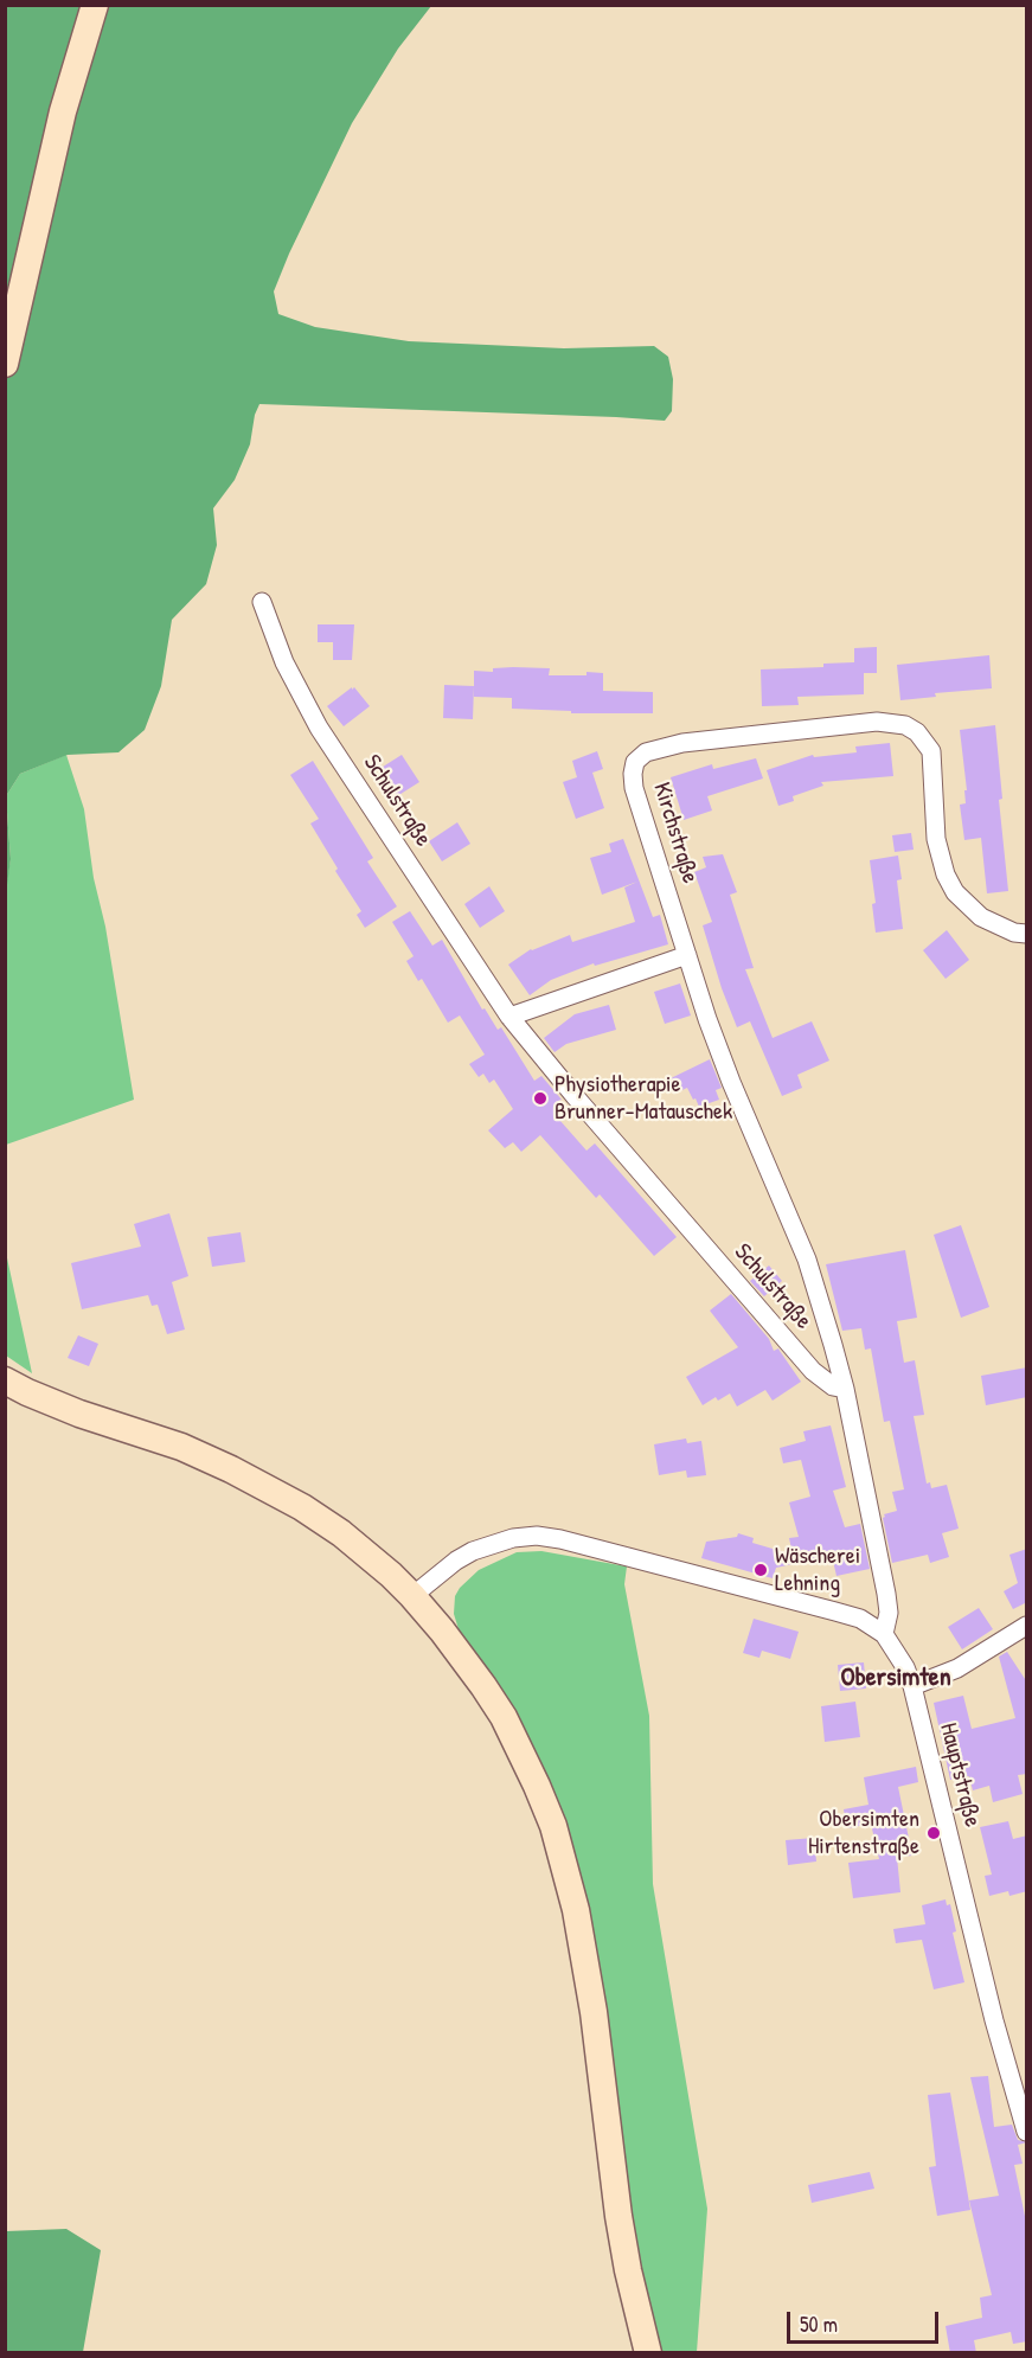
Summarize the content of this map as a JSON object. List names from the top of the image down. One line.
{"streets":{"street":["Schulstraße","Kirchstraße","Hauptstraße"]},"crossings":[["Schulstraße","Kirchstraße"]],"districts":["Obersimten"],"places":["Physiotherapie Brunner-Matauschek","Wäscherei Lehning","Obersimten Hirtenstraße"],"scale_bar":"50 m"}
